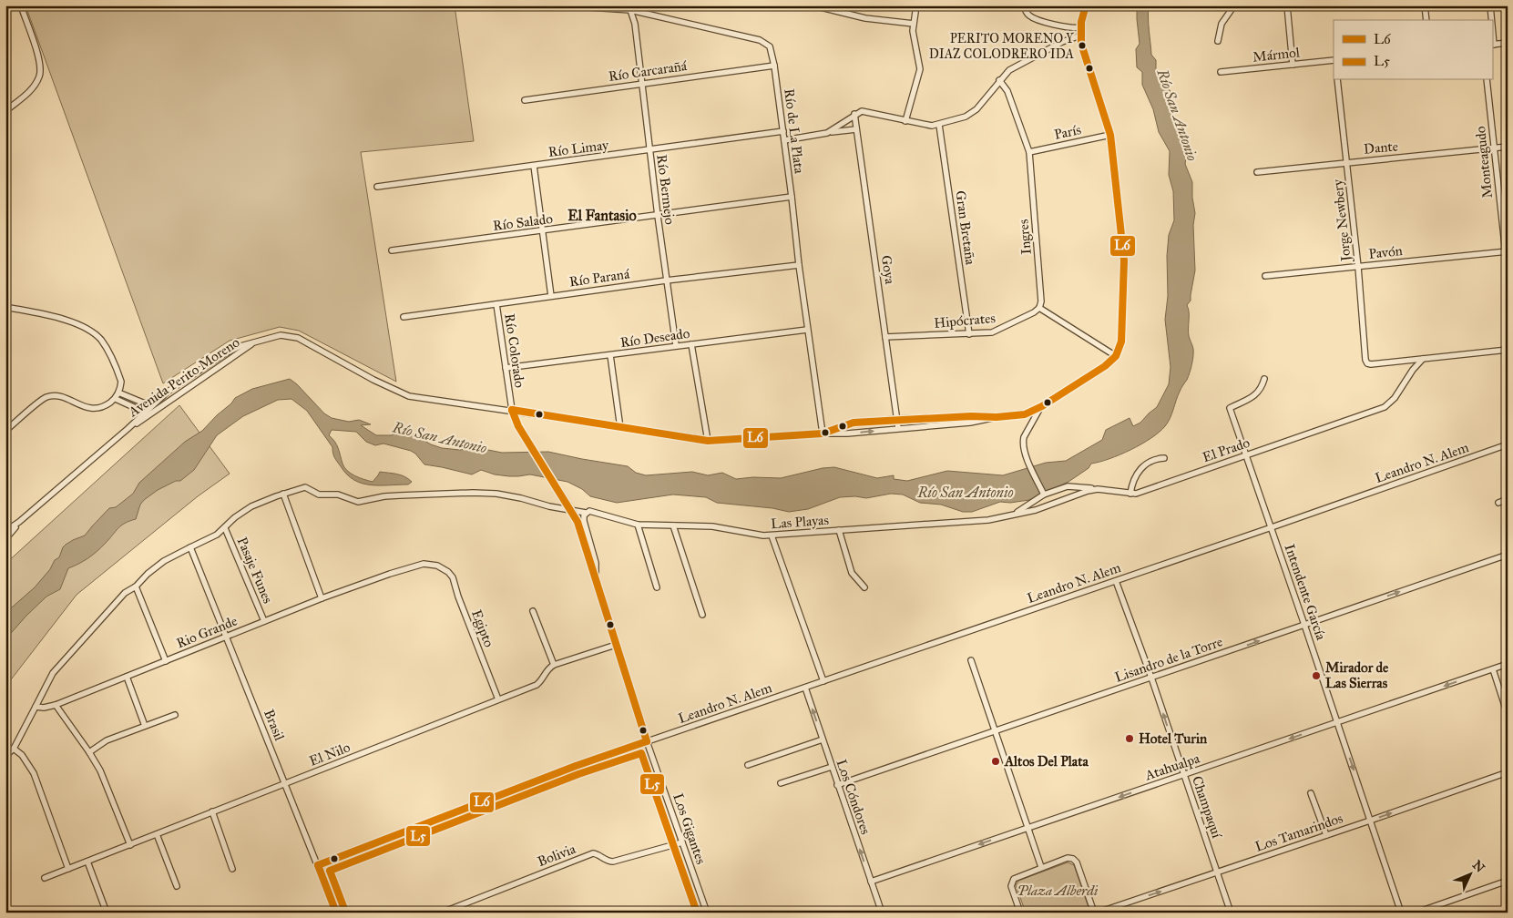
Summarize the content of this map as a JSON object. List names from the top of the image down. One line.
{"streets":{"street":["Mármol","Río Carcarañá","Río de La Plata","París","Dante","Río Limay","Monteagudo","Río Bermejo","Jorge Newbery","Río Salado","Gran Bretaña","Ingres","Pavón","Goya","Río Paraná","Hipócrates","Río Deseado","Río Colorado","Avenida Perito Moreno","El Prado","Leandro N. Alem","Las Playas","Pasaje Funes","Intendente García","Egipto","Rio Grande","Lisandro de la Torre","Brasil","El Nilo","Atahualpa","Los Cóndores","Champaquí","Los Gigantes","Los Tamarindos","Bolivia"]},"crossings":[["Río Carcarañá","Río de La Plata"],["Río Carcarañá","Río Bermejo"],["Río de La Plata","Río Limay"],["Río de La Plata","Río Bermejo"],["Río de La Plata","Río Salado"],["Río de La Plata","Río Paraná"],["Río de La Plata","Río Deseado"],["Río de La Plata","Avenida Perito Moreno"],["París","Ingres"],["Dante","Monteagudo"],["Dante","Jorge Newbery"],["Río Limay","Río Bermejo"],["Monteagudo","Pavón"],["Río Bermejo","Río Salado"],["Río Bermejo","Río Paraná"],["Río Bermejo","Río Deseado"],["Jorge Newbery","Pavón"],["Gran Bretaña","Hipócrates"],["Ingres","Hipócrates"],["Goya","Hipócrates"],["Goya","Avenida Perito Moreno"],["Río Paraná","Río Colorado"],["Río Deseado","Río Colorado"],["Río Colorado","Avenida Perito Moreno"],["Río Colorado","Los Gigantes"],["El Prado","Las Playas"],["El Prado","Intendente García"],["Leandro N. Alem","Intendente García"],["Leandro N. Alem","Brasil"],["Leandro N. Alem","Los Cóndores"],["Leandro N. Alem","Champaquí"],["Leandro N. Alem","Los Gigantes"],["Las Playas","Pasaje Funes"],["Las Playas","Rio Grande"],["Las Playas","Brasil"],["Pasaje Funes","Rio Grande"],["Intendente García","Lisandro de la Torre"],["Intendente García","Atahualpa"],["Intendente García","Los Tamarindos"],["Egipto","Rio Grande"],["Egipto","El Nilo"],["Rio Grande","Brasil"],["Lisandro de la Torre","Los Cóndores"],["Lisandro de la Torre","Champaquí"],["Brasil","El Nilo"],["Atahualpa","Los Cóndores"],["Atahualpa","Champaquí"],["Champaquí","Los Tamarindos"],["Los Gigantes","Bolivia"]],"one_way":["Lisandro de la Torre","Atahualpa","Los Cóndores","Los Tamarindos"],"districts":["El Fantasio"],"water":["Río San Antonio"],"parks":["Plaza Alberdi"],"places":["PERITO MORENO Y DIAZ COLODRERO IDA","Mirador de Las Sierras","Hotel Turin","Altos Del Plata"],"lines":["transit line L6","transit line L5"],"legend":["L6","L5"],"north":"top right"}
